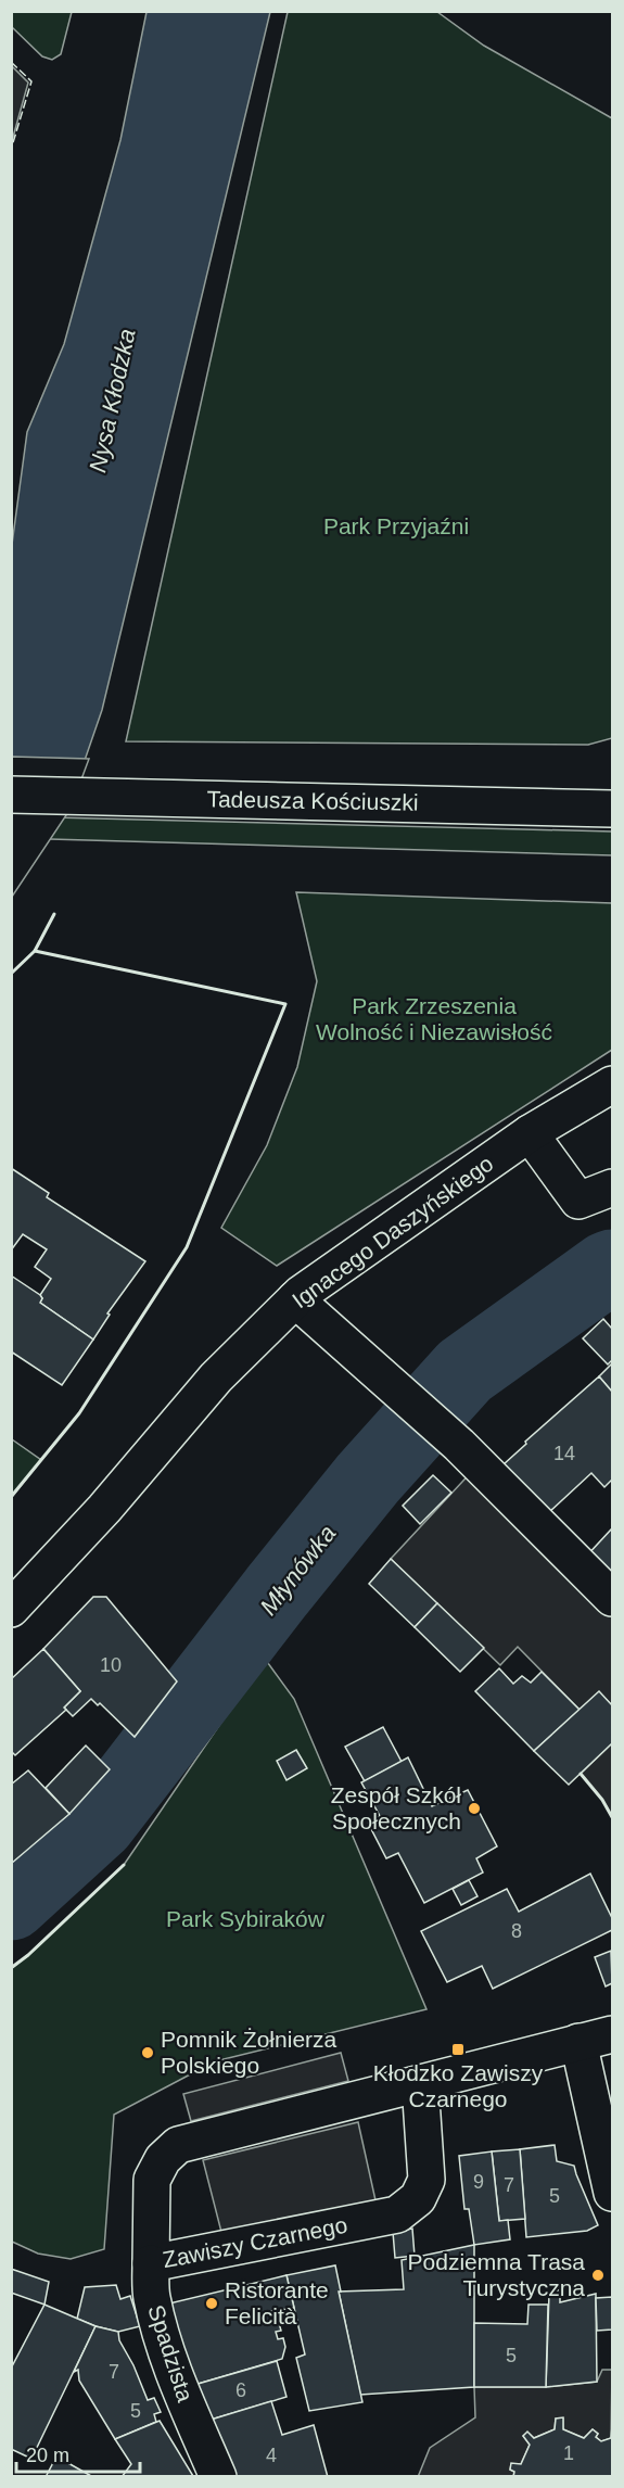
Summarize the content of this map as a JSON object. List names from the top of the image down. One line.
{"streets":{"street":["Tadeusza Kościuszki","Ignacego Daszyńskiego","Zawiszy Czarnego","Spadzista"]},"crossings":[["Zawiszy Czarnego","Spadzista"]],"water":["Nysa Kłodzka","Młynówka"],"parks":["Park Przyjaźni","Park Zrzeszenia Wolność i Niezawisłość","Park Sybiraków"],"places":{"other":["Zespół Szkół Społecznych","Pomnik Żołnierza Polskiego","Podziemna Trasa Turystyczna","Ristorante Felicità"],"transit":["Kłodzko Zawiszy Czarnego"]},"house_numbers":["14","10","8","9","7","5","5","7","6","5","1","4"],"scale_bar":"20 m"}
